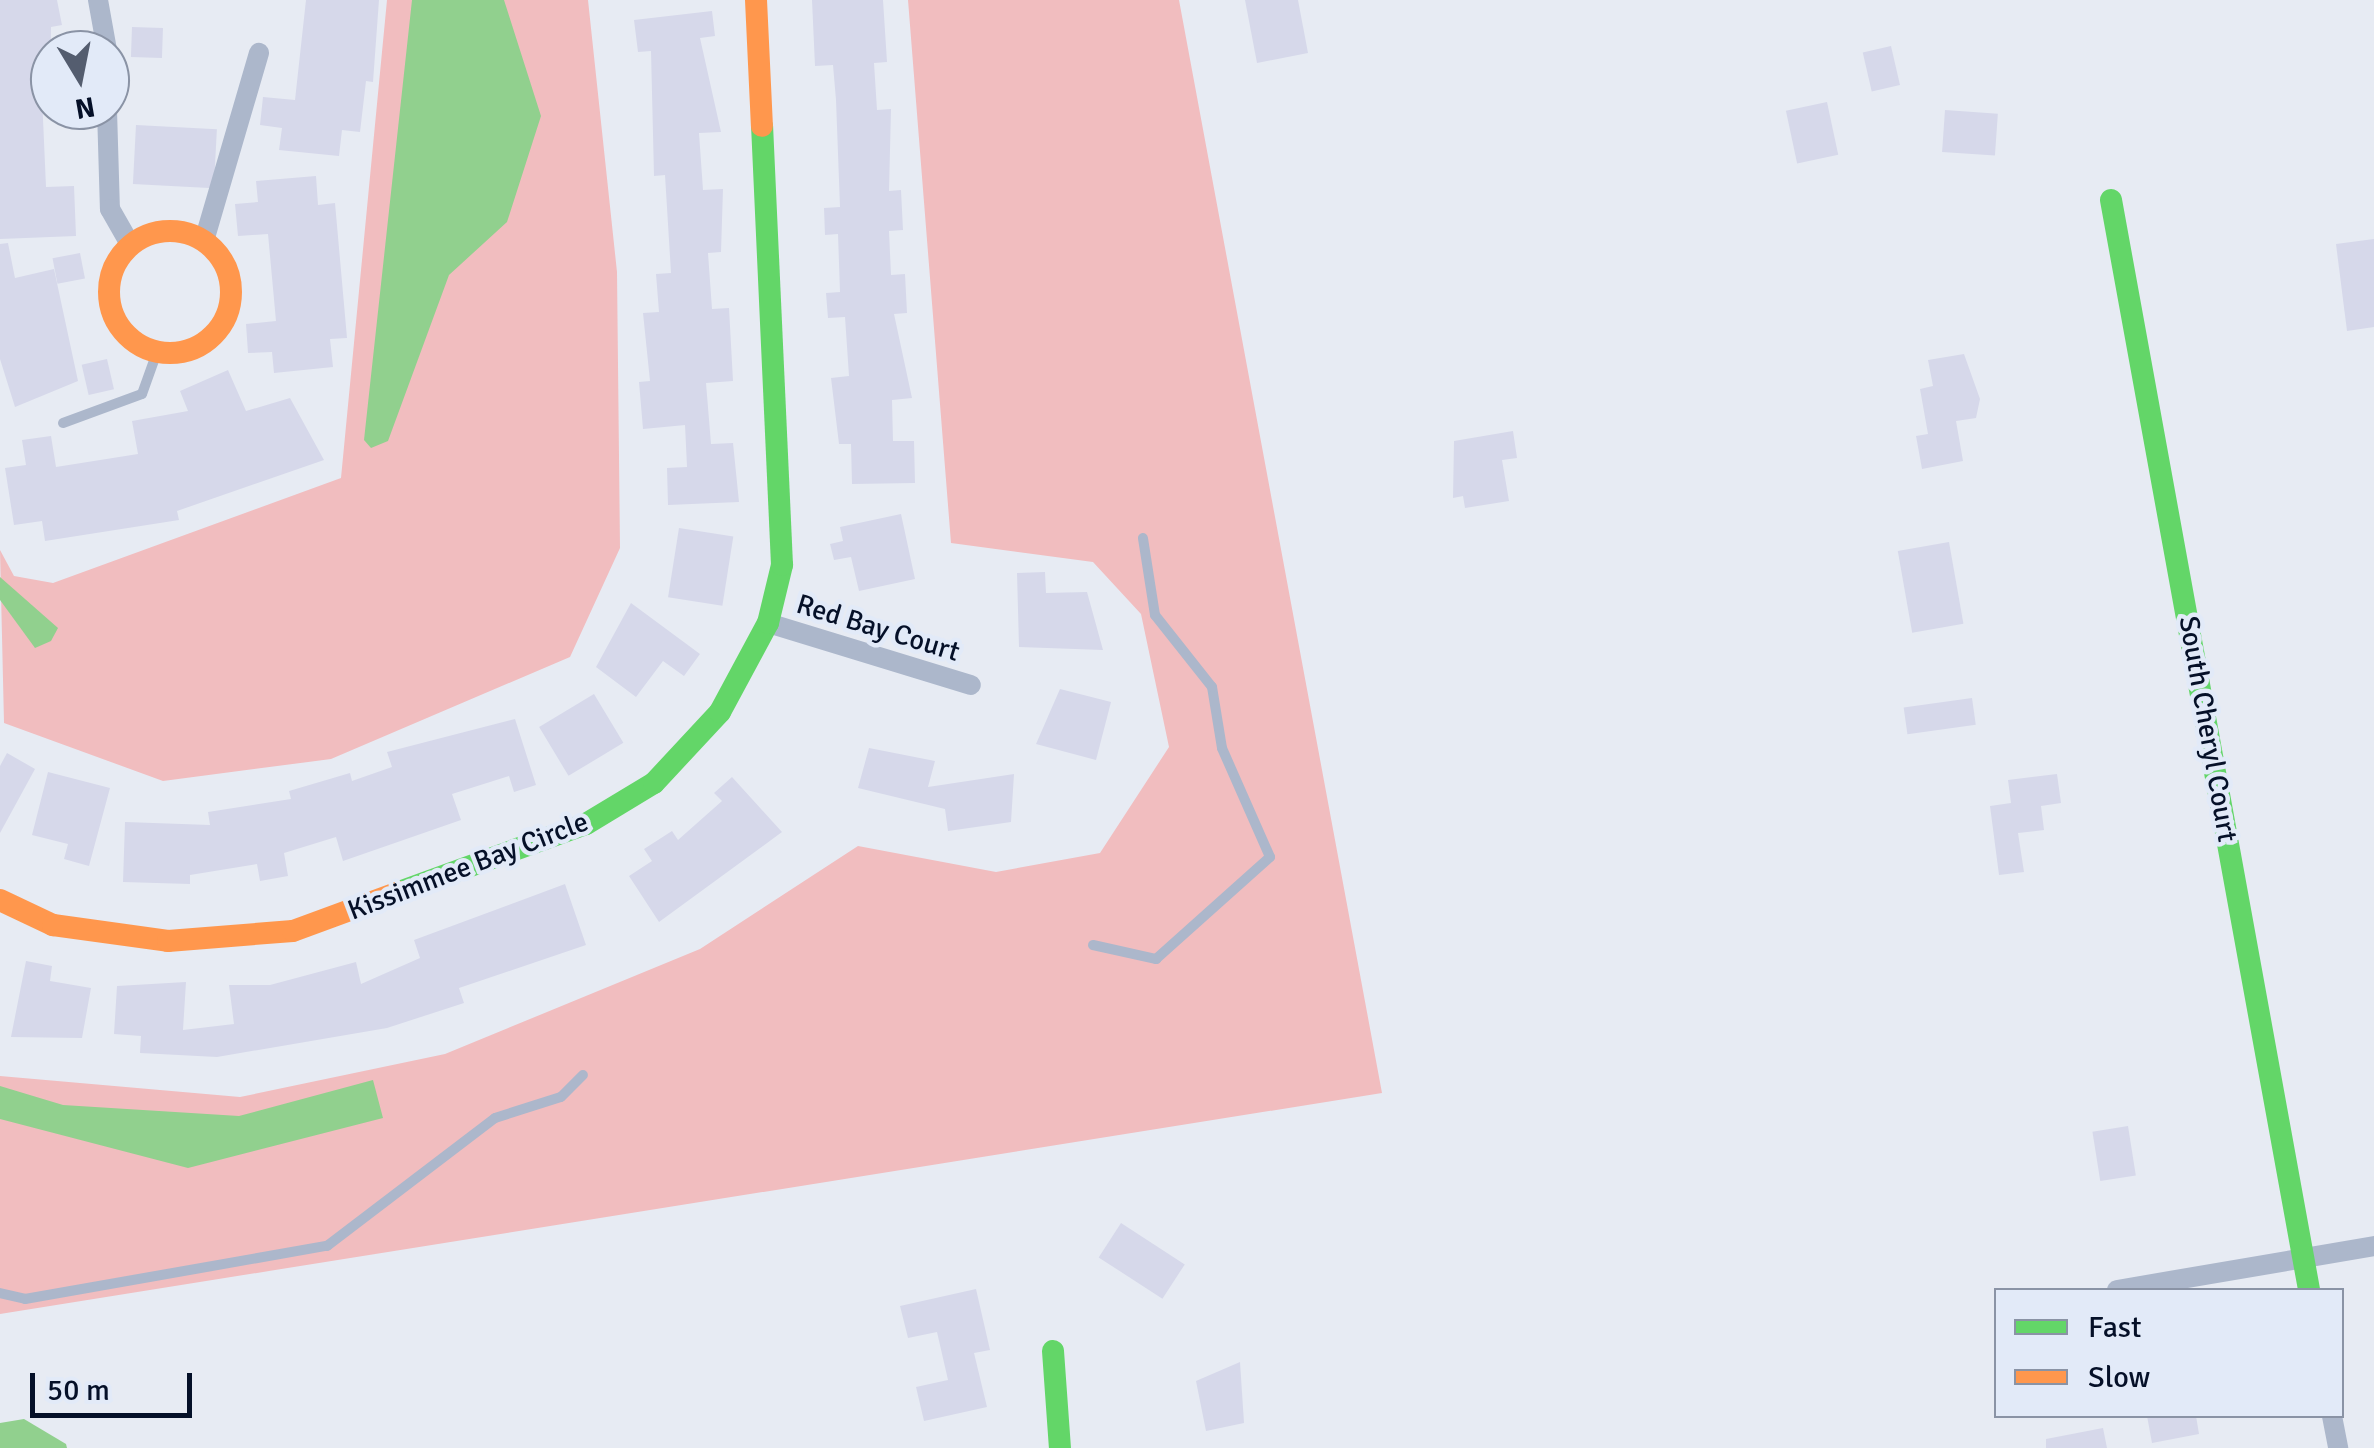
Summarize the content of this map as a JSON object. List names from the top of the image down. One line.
{"streets":{"street":["Red Bay Court","South Cheryl Court","Kissimmee Bay Circle"]},"crossings":[["Red Bay Court","Kissimmee Bay Circle"]],"legend":["Fast","Slow"],"scale_bar":"50 m","north":"bottom"}
